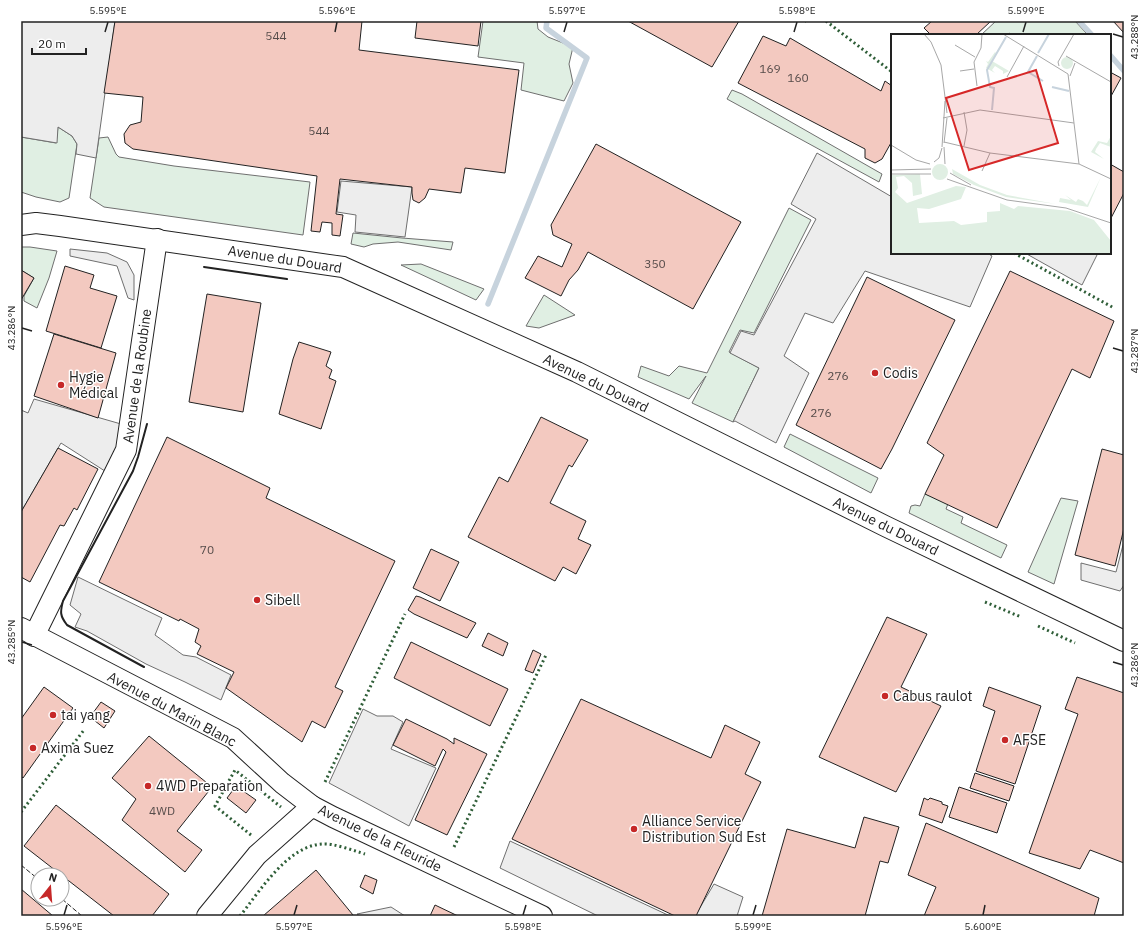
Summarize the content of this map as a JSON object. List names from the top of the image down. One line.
{"streets":{"street":["Avenue du Douard","Avenue de la Roubine","Avenue du Marin Blanc","Avenue de la Fleuride"]},"crossings":[["Avenue du Douard","Avenue de la Roubine"],["Avenue de la Roubine","Avenue du Marin Blanc"],["Avenue du Marin Blanc","Avenue de la Fleuride"]],"places":["Codis","Hygie Médical","Sibell","Cabus raulot","tai yang","AFSE","Axima Suez","4WD Preparation","Alliance Service Distribution Sud Est"],"house_numbers":["544","169","160","544","350","276","276","70","4WD"],"scale_bar":"20 m","north":"top","coordinates":["5.595°E","5.596°E","5.597°E","5.598°E","5.599°E","43.288°N","43.286°N","43.287°N","43.285°N","5.600°E"]}
